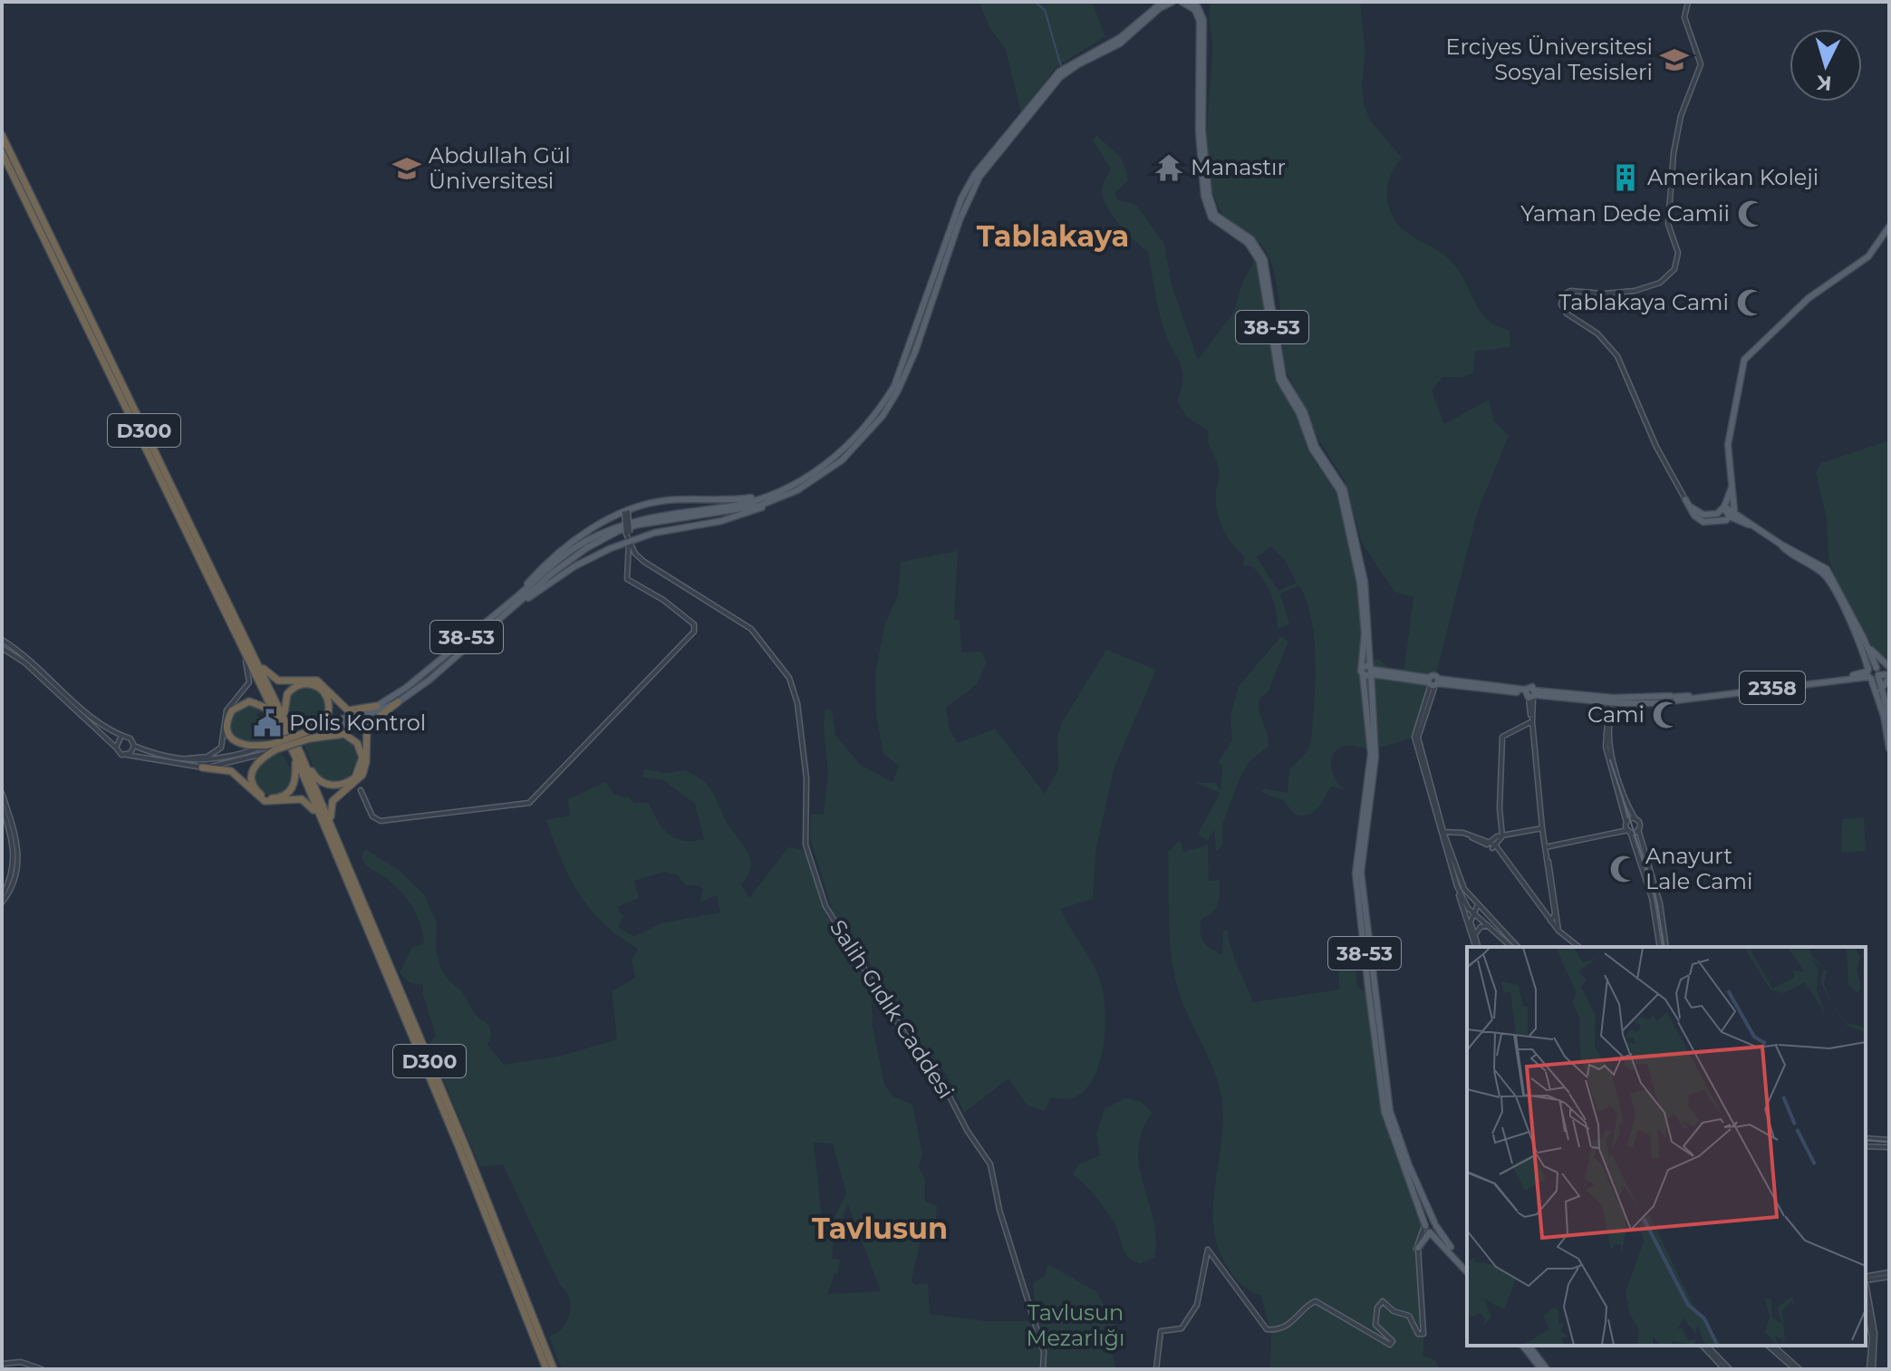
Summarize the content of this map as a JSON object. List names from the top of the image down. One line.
{"streets":{"highway":["D300"],"main road":["38-53"],"street":["Salih Gıdık Caddesi"]},"districts":["Tablakaya","Tavlusun"],"parks":["Tavlusun Mezarlığı"],"places":{"school or university":["Erciyes Üniversitesi Sosyal Tesisleri","Abdullah Gül Üniversitesi"],"temple":["Manastır"],"building":["Amerikan Koleji"],"mosque":["Yaman Dede Camii","Tablakaya Cami","Cami","Anayurt Lale Cami"],"public building":["Polis Kontrol"]},"north":"bottom"}
